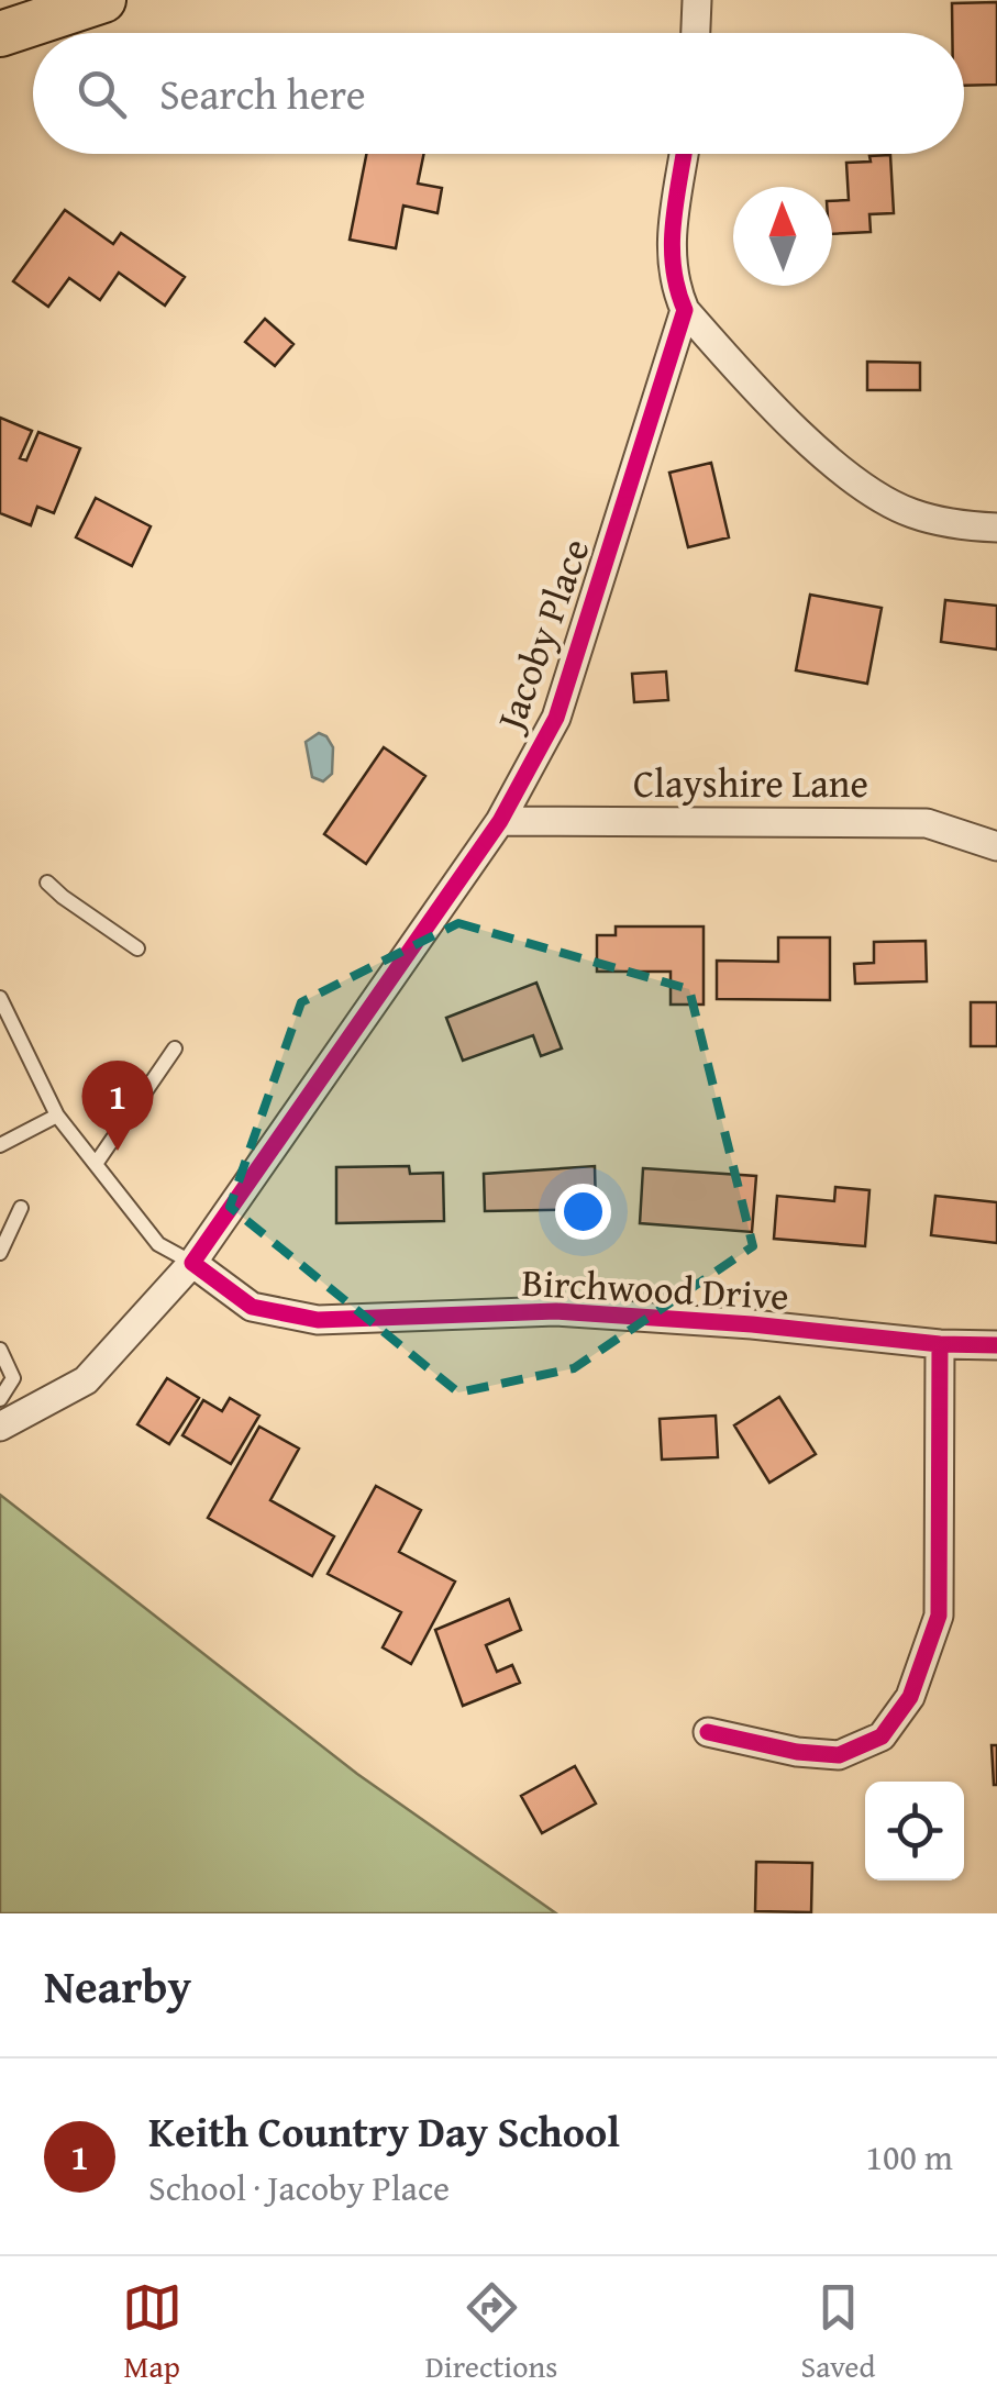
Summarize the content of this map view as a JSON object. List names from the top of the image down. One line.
{"streets":{"street":["Jacoby Place","Clayshire Lane","Birchwood Drive"]},"crossings":[["Jacoby Place","Clayshire Lane"],["Jacoby Place","Birchwood Drive"]],"north":"top","page":{"search":"Search here","pins":"1","heading":"Nearby","list":[{"mark":"1","name":"Keith Country Day School","note":"School · Jacoby Place","value":"100 m"}],"nav":["Map","Directions","Saved"]}}
